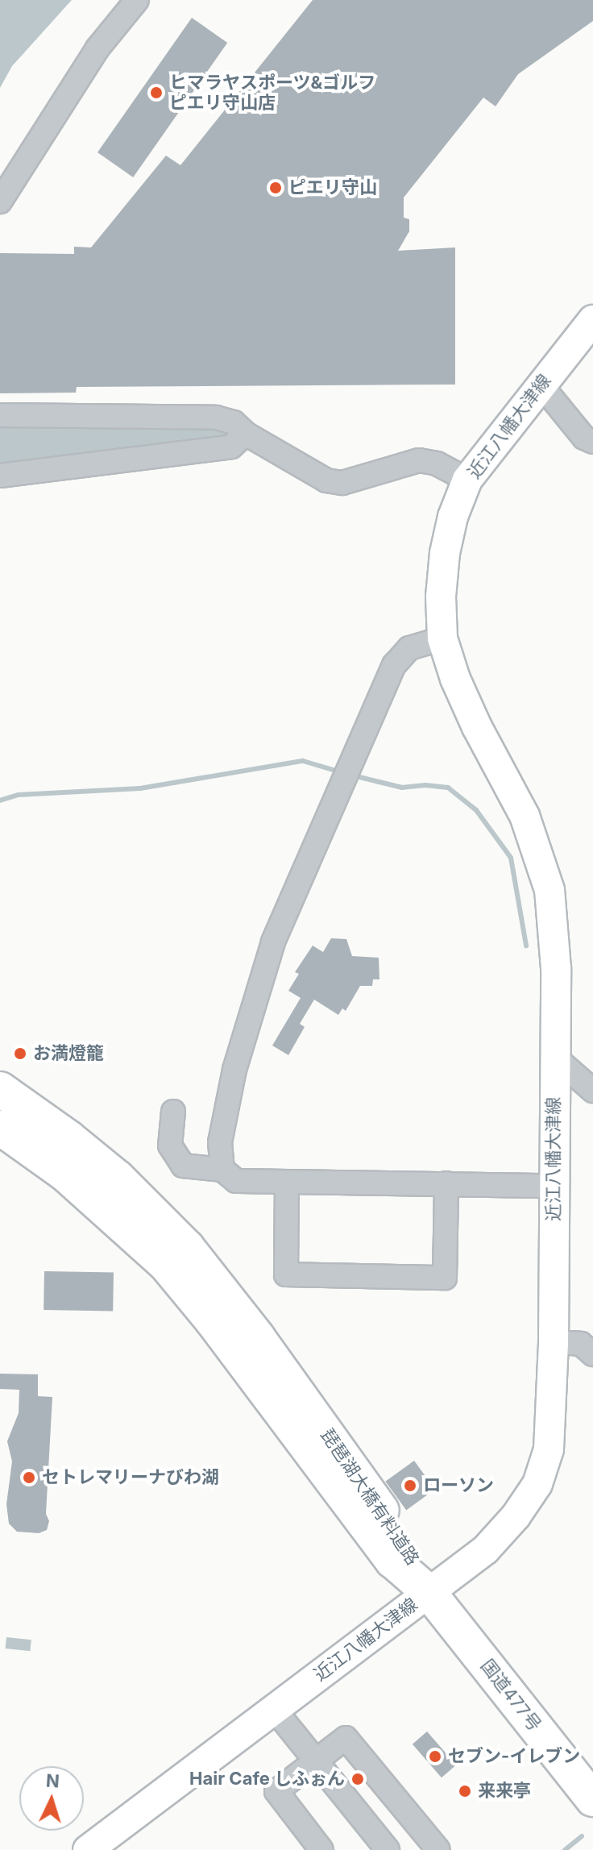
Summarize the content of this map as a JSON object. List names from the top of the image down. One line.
{"streets":{"highway":["琵琶湖大橋有料道路","国道477号"],"main road":["近江八幡大津線"]},"crossings":[["近江八幡大津線","琵琶湖大橋有料道路"],["近江八幡大津線","国道477号"],["琵琶湖大橋有料道路","国道477号"]],"places":["ヒマラヤスポーツ&ゴルフ ピエリ守山店","ピエリ守山","お満燈籠","セトレマリーナびわ湖","ローソン","セブン-イレブン","Hair Cafe しふぉん","来来亭"],"north":"top"}
